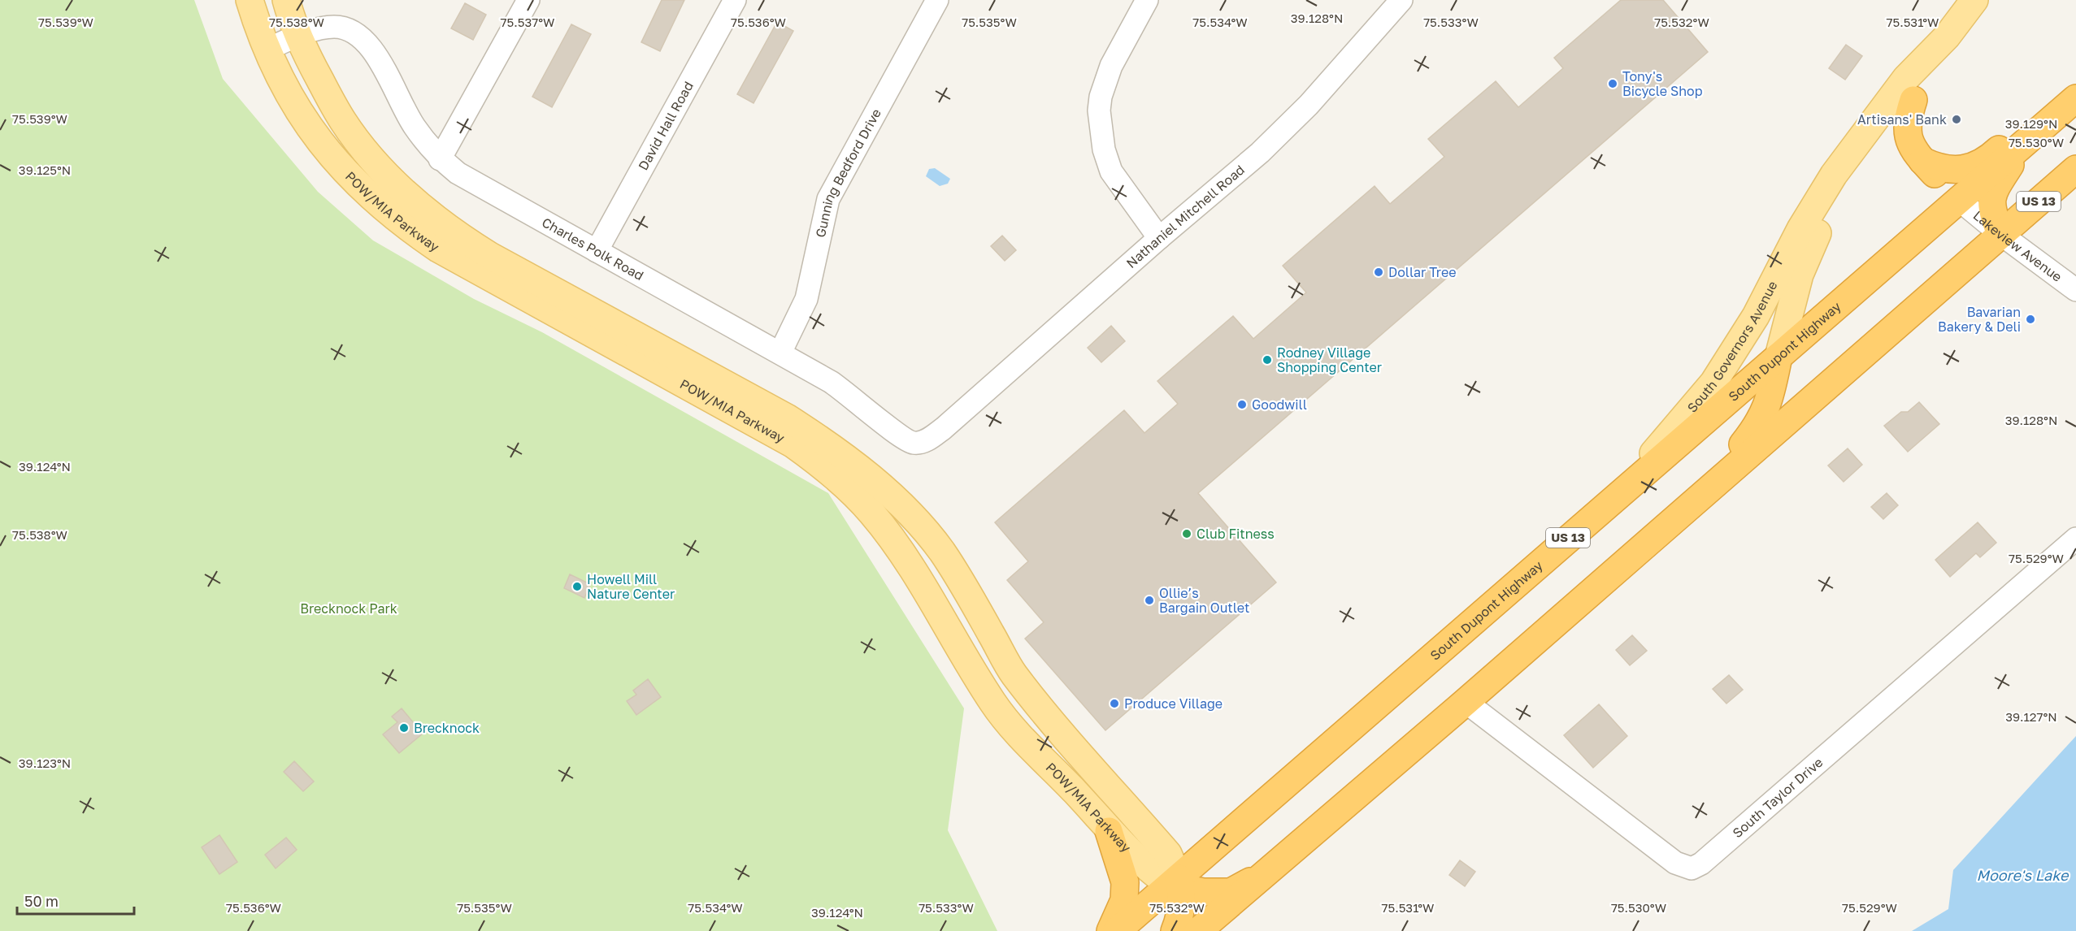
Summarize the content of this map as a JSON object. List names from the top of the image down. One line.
{"streets":{"highway":["US 13","South Dupont Highway"],"main road":["POW/MIA Parkway","South Governors Avenue"],"street":["David Hall Road","Gunning Bedford Drive","Nathaniel Mitchell Road","Lakeview Avenue","Charles Polk Road","South Taylor Drive"]},"crossings":[["David Hall Road","Charles Polk Road"],["Gunning Bedford Drive","Charles Polk Road"],["US 13","Lakeview Avenue"],["US 13","South Taylor Drive"],["POW/MIA Parkway","Charles Polk Road"],["POW/MIA Parkway","South Dupont Highway"],["Nathaniel Mitchell Road","Charles Polk Road"],["Lakeview Avenue","South Dupont Highway"],["South Governors Avenue","South Dupont Highway"]],"water":["Moore's Lake"],"parks":["Brecknock Park"],"places":["Tony's Bicycle Shop","Artisans' Bank","Dollar Tree","Bavarian Bakery & Deli","Rodney Village Shopping Center","Goodwill","Club Fitness","Howell Mill Nature Center","Ollie’s Bargain Outlet","Produce Village","Brecknock"],"scale_bar":"50 m","coordinates":["39.128°N","75.539°W","75.538°W","75.537°W","75.536°W","75.535°W","75.534°W","75.533°W","75.532°W","75.531°W","39.129°N","75.530°W","39.125°N","39.124°N","75.529°W","39.127°N","39.123°N"]}
